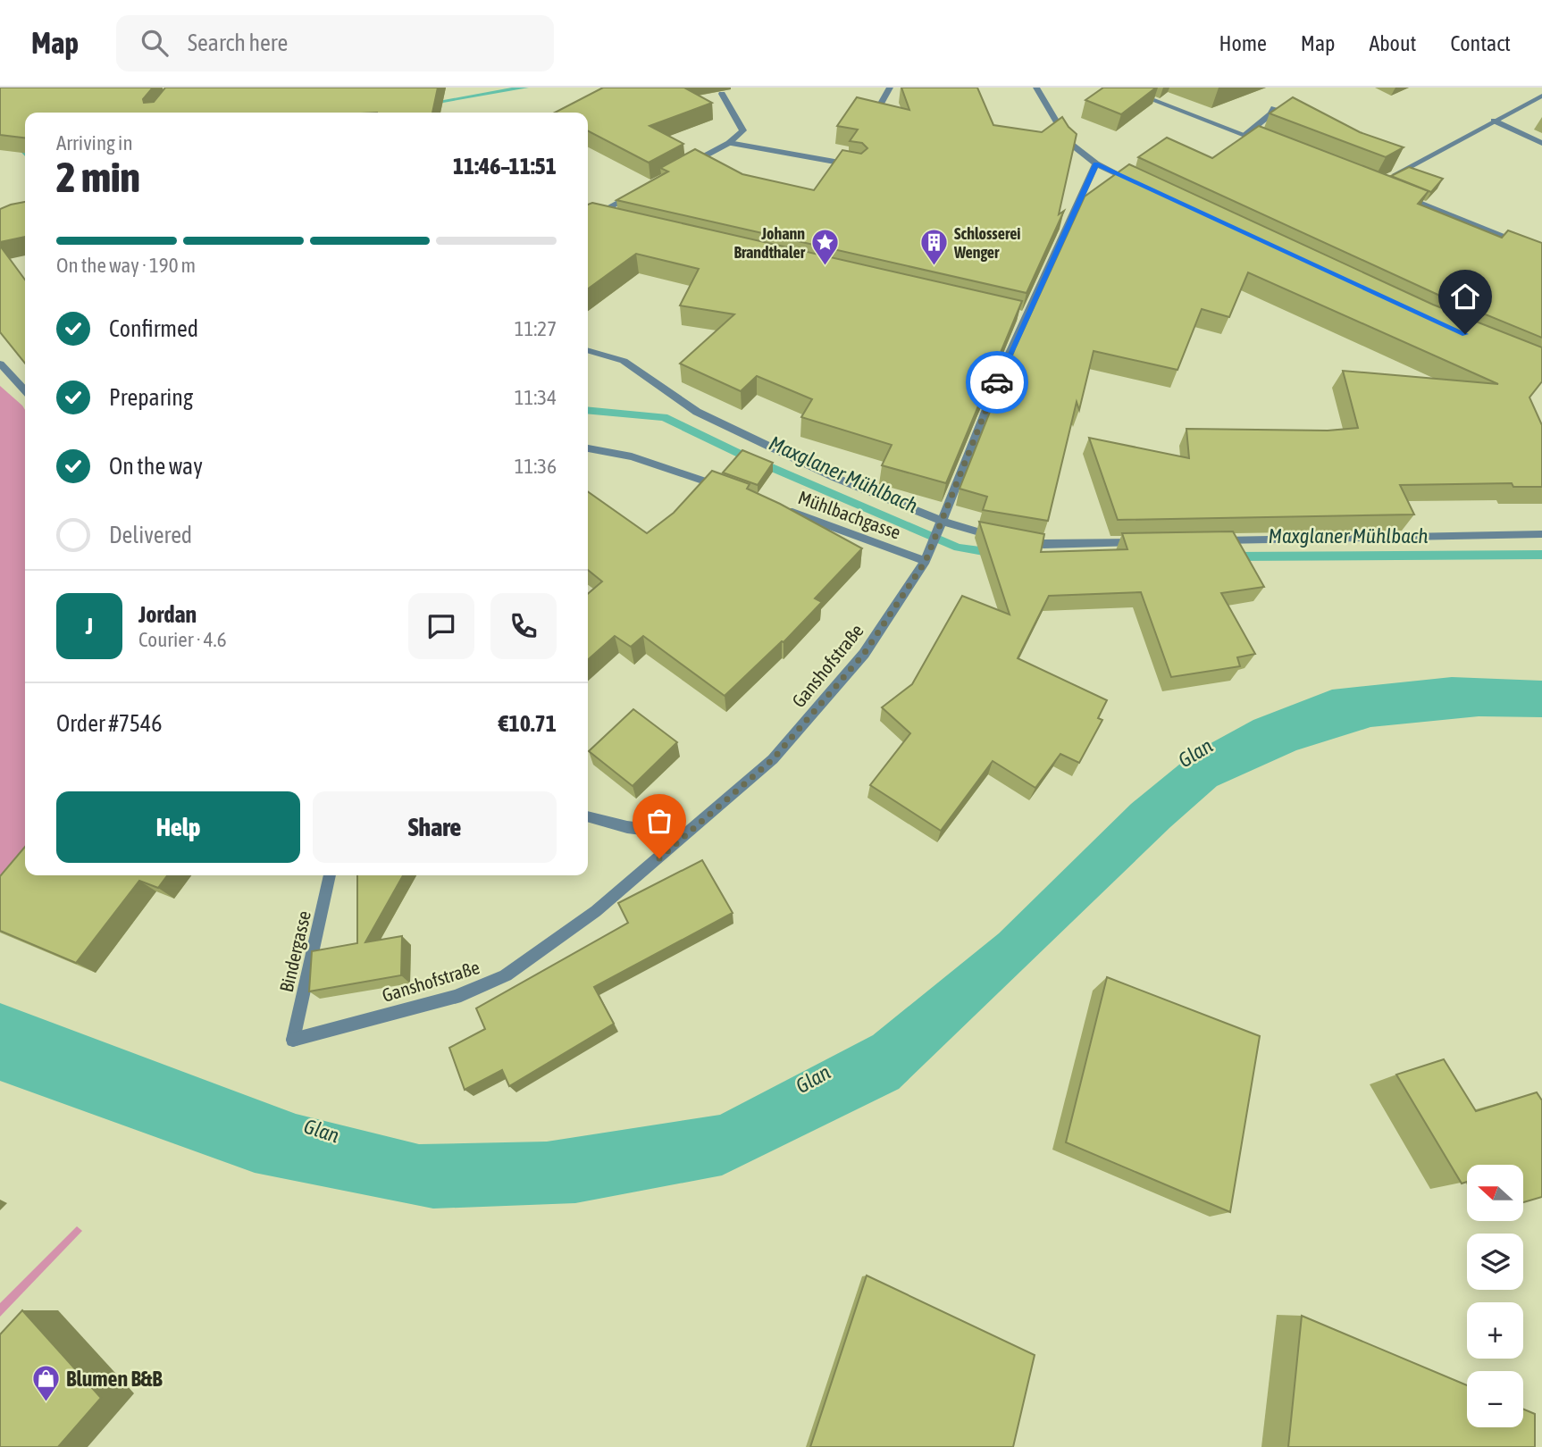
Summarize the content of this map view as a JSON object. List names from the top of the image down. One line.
{"streets":{"street":["Mühlbachgasse","Ganshofstraße","Bindergasse"]},"crossings":[["Mühlbachgasse","Ganshofstraße"],["Ganshofstraße","Bindergasse"]],"water":["Maxglaner Mühlbach","Glan"],"places":{"place":["Johann Brandthaler"],"building":["Schlosserei Wenger"],"shop":["Blumen B&B"]},"north":"left","page":{"header":"Map","search":"Search here","nav":["Home","Map","About","Contact"],"heading":["2 min","Arriving in","11:46–11:51"],"panel":["Jordan","Courier · 4.6","Order #7546","€10.71"],"bar":"On the way · 190 m","list":[["Confirmed","11:27"],["Preparing","11:34"],["On the way","11:36"],"Delivered"],"round":"J","buttons":["Help","Share"],"map_buttons":["+","−"]}}
